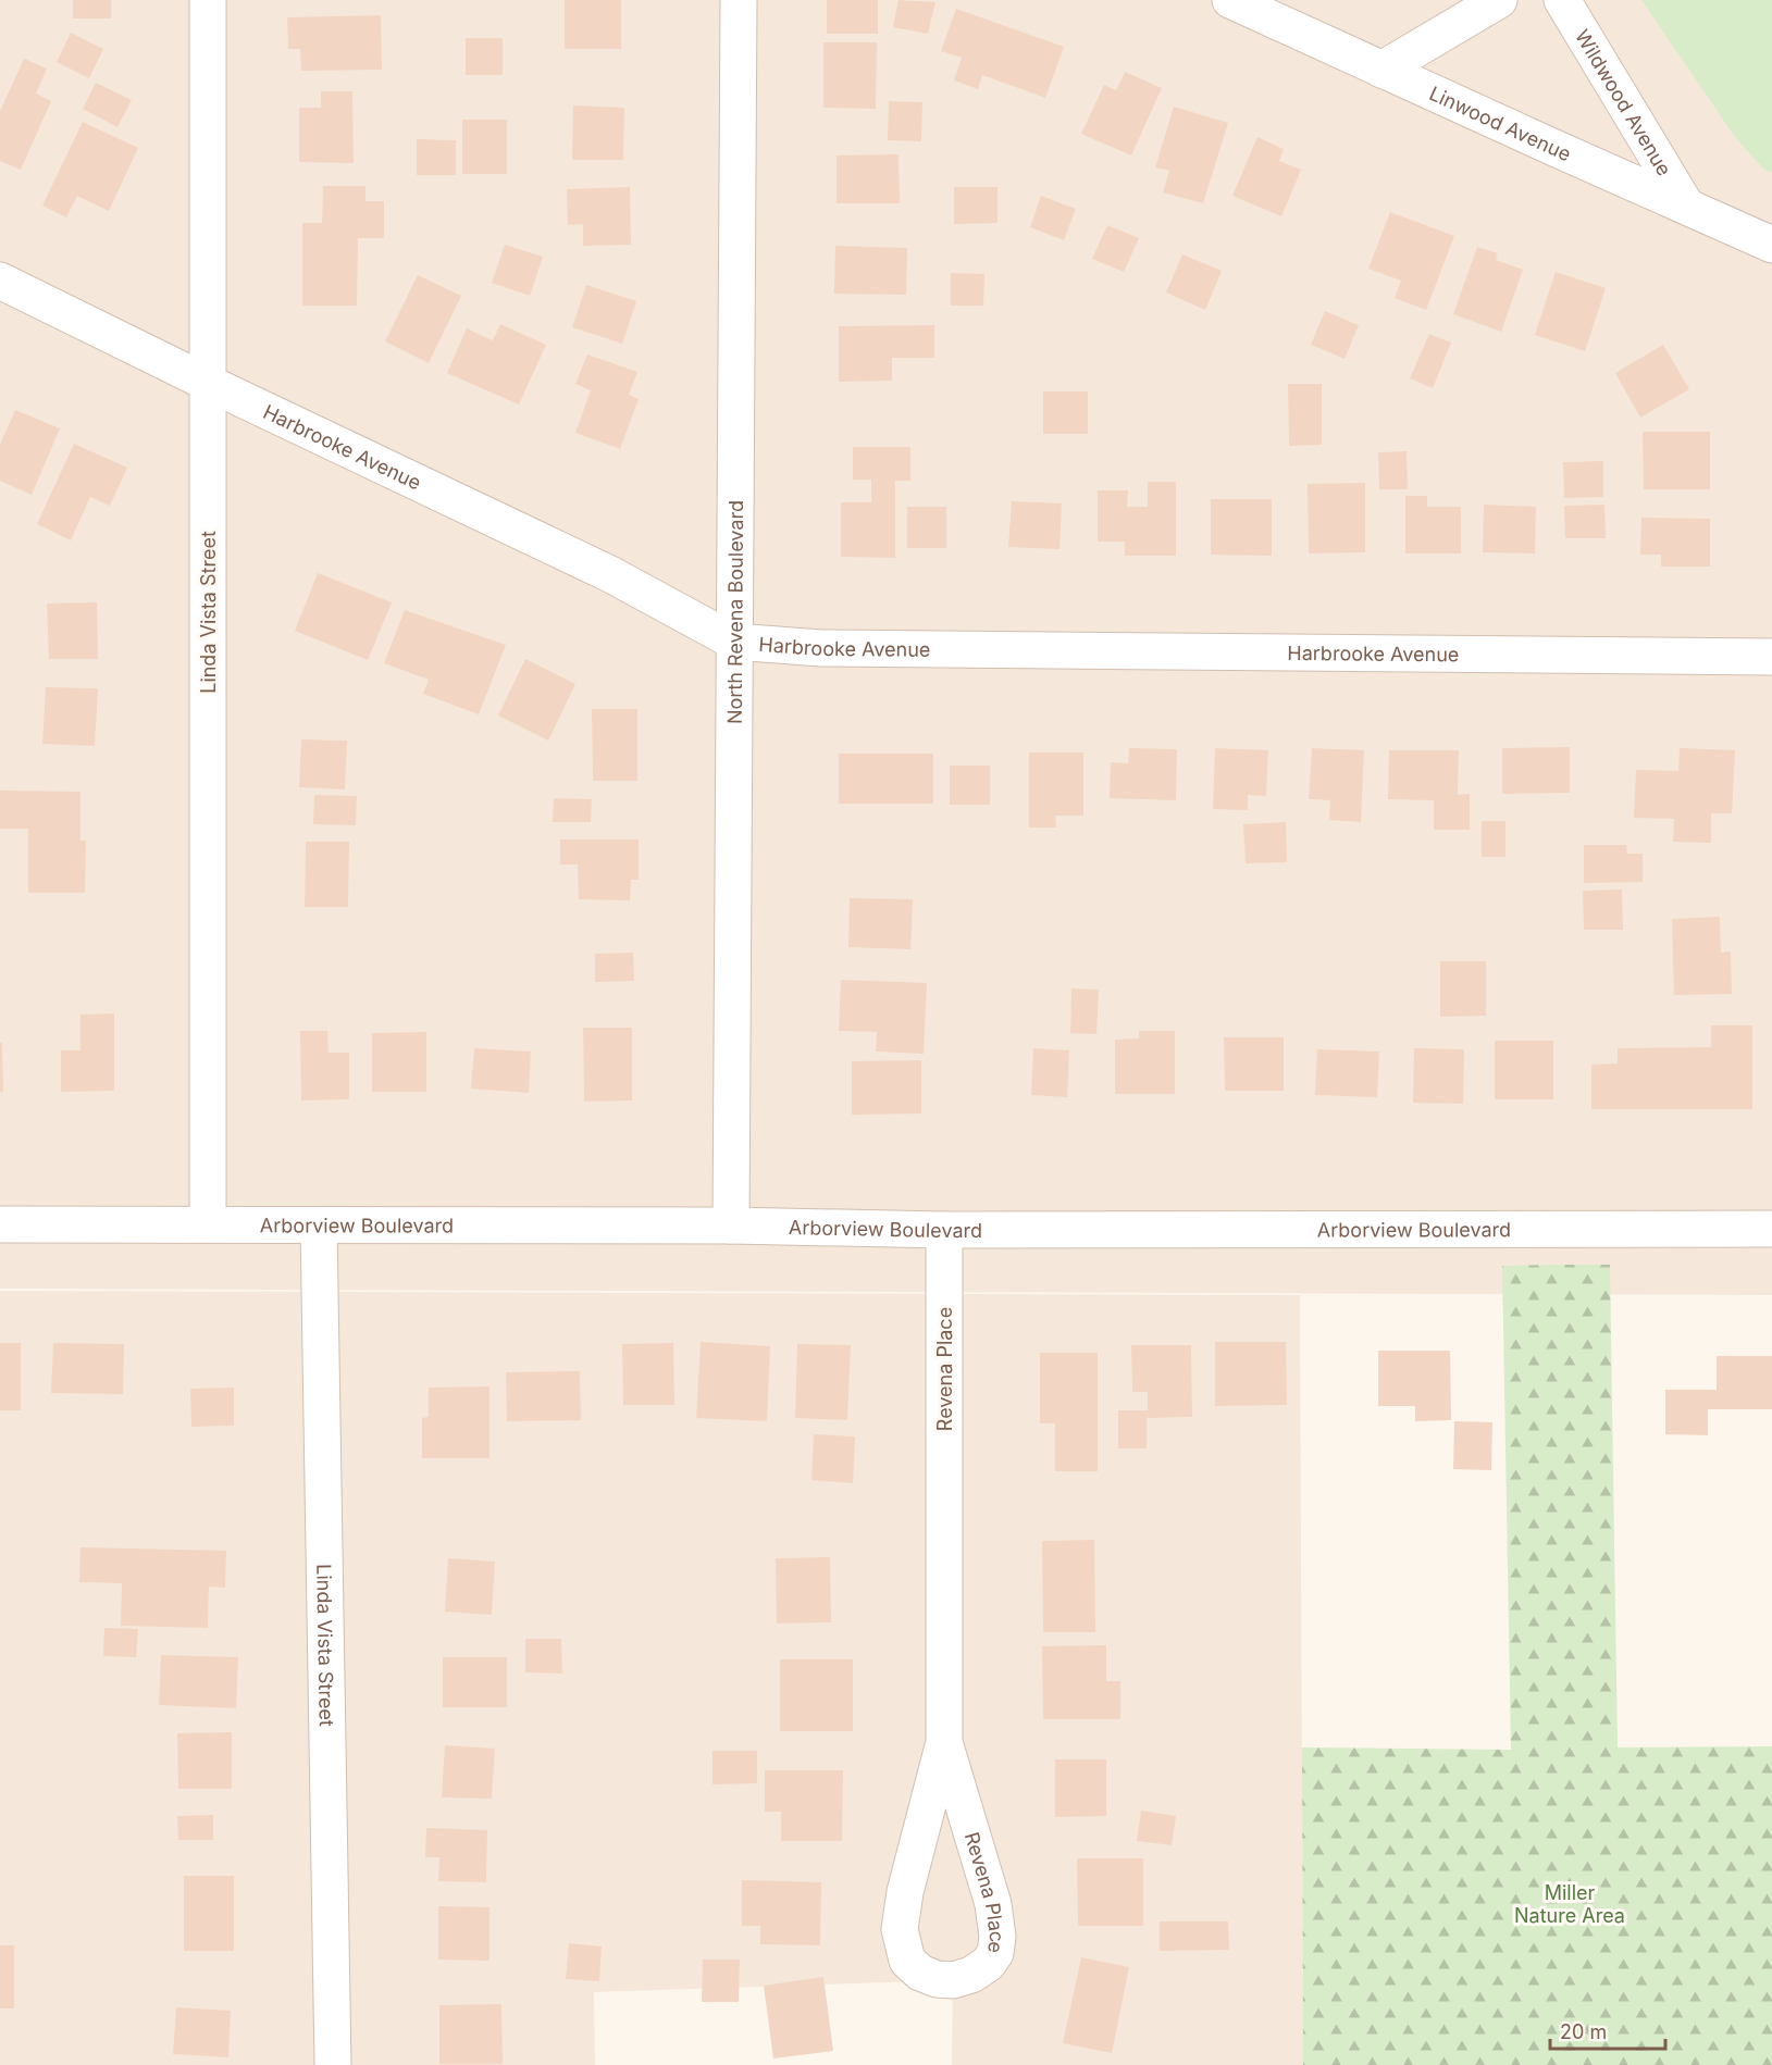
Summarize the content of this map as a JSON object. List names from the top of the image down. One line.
{"streets":{"street":["Wildwood Avenue","Linwood Avenue","Harbrooke Avenue","Linda Vista Street","North Revena Boulevard","Arborview Boulevard","Revena Place"]},"crossings":[["Wildwood Avenue","Linwood Avenue"],["Harbrooke Avenue","Linda Vista Street"],["Harbrooke Avenue","North Revena Boulevard"],["Linda Vista Street","Arborview Boulevard"],["North Revena Boulevard","Arborview Boulevard"],["Arborview Boulevard","Revena Place"]],"parks":["Miller Nature Area"],"scale_bar":"20 m"}
